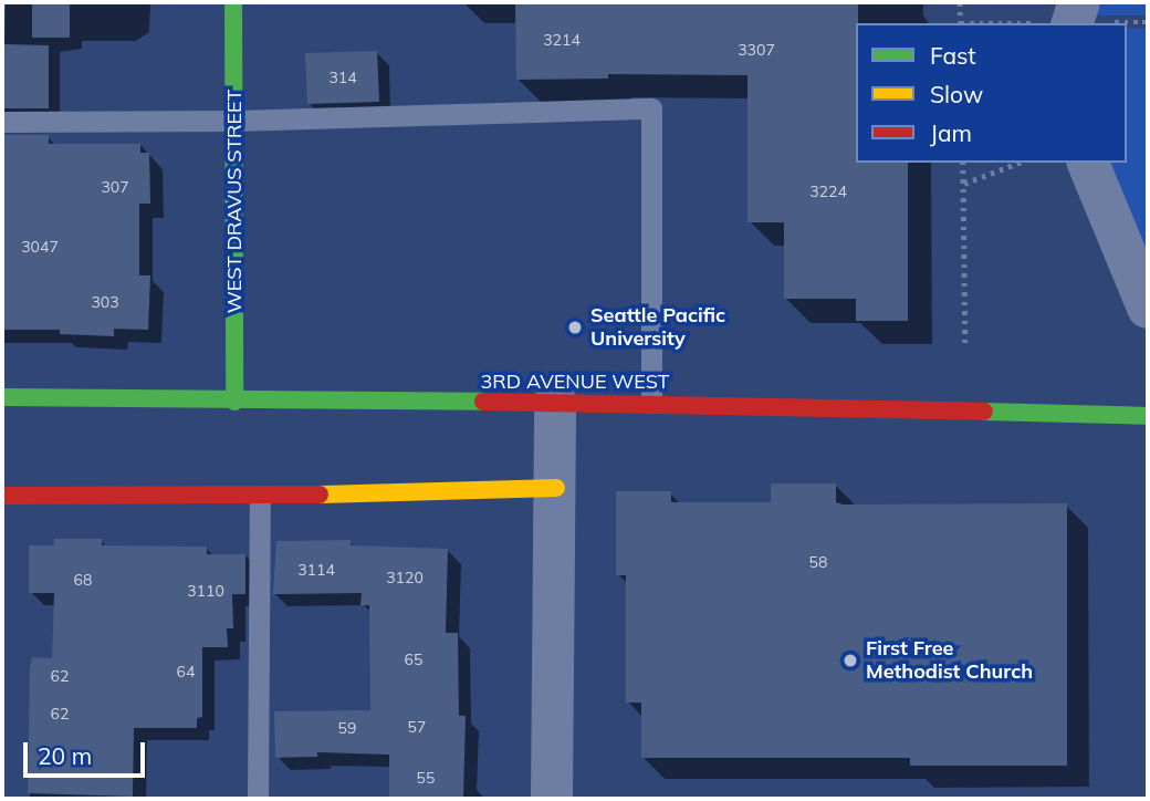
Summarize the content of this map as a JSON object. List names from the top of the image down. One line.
{"streets":{"street":["WEST DRAVUS STREET","3RD AVENUE WEST"]},"crossings":[["WEST DRAVUS STREET","3RD AVENUE WEST"]],"places":["Seattle Pacific University","First Free Methodist Church"],"house_numbers":["3214","3307","314","307","3224","3047","303","58","3114","3120","68","3110","65","64","62","62","57","59","55"],"legend":["Fast","Slow","Jam"],"scale_bar":"20 m"}
